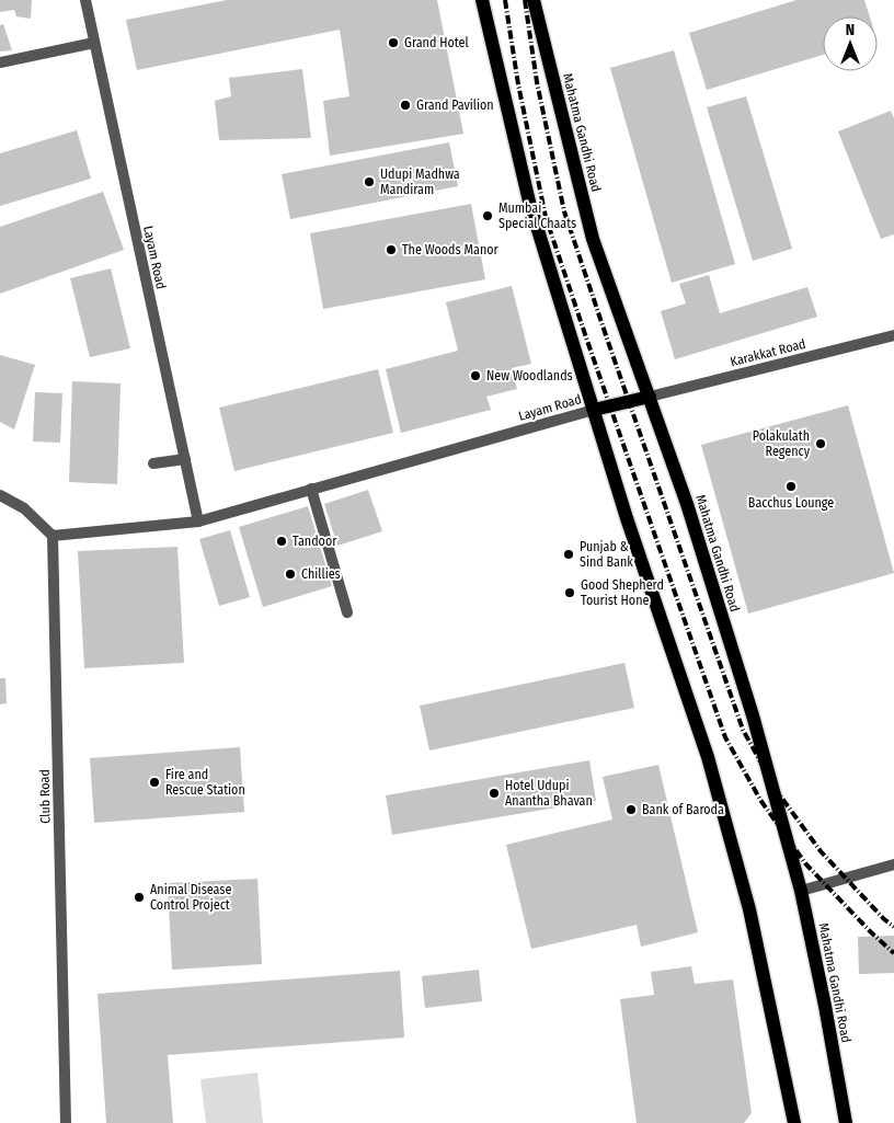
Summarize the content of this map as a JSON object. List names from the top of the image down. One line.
{"streets":{"main road":["Mahatma Gandhi Road"],"street":["Layam Road","Karakkat Road","Club Road"]},"crossings":[["Mahatma Gandhi Road","Karakkat Road"],["Layam Road","Club Road"]],"places":["Grand Hotel","Grand Pavilion","Udupi Madhwa Mandiram","Mumbai Special Chaats","The Woods Manor","New Woodlands","Polakulath Regency","Bacchus Lounge","Tandoor","Punjab & Sind Bank","Chillies","Good Shepherd Tourist Hone","Fire and Rescue Station","Hotel Udupi Anantha Bhavan","Bank of Baroda","Animal Disease Control Project"],"north":"top"}
